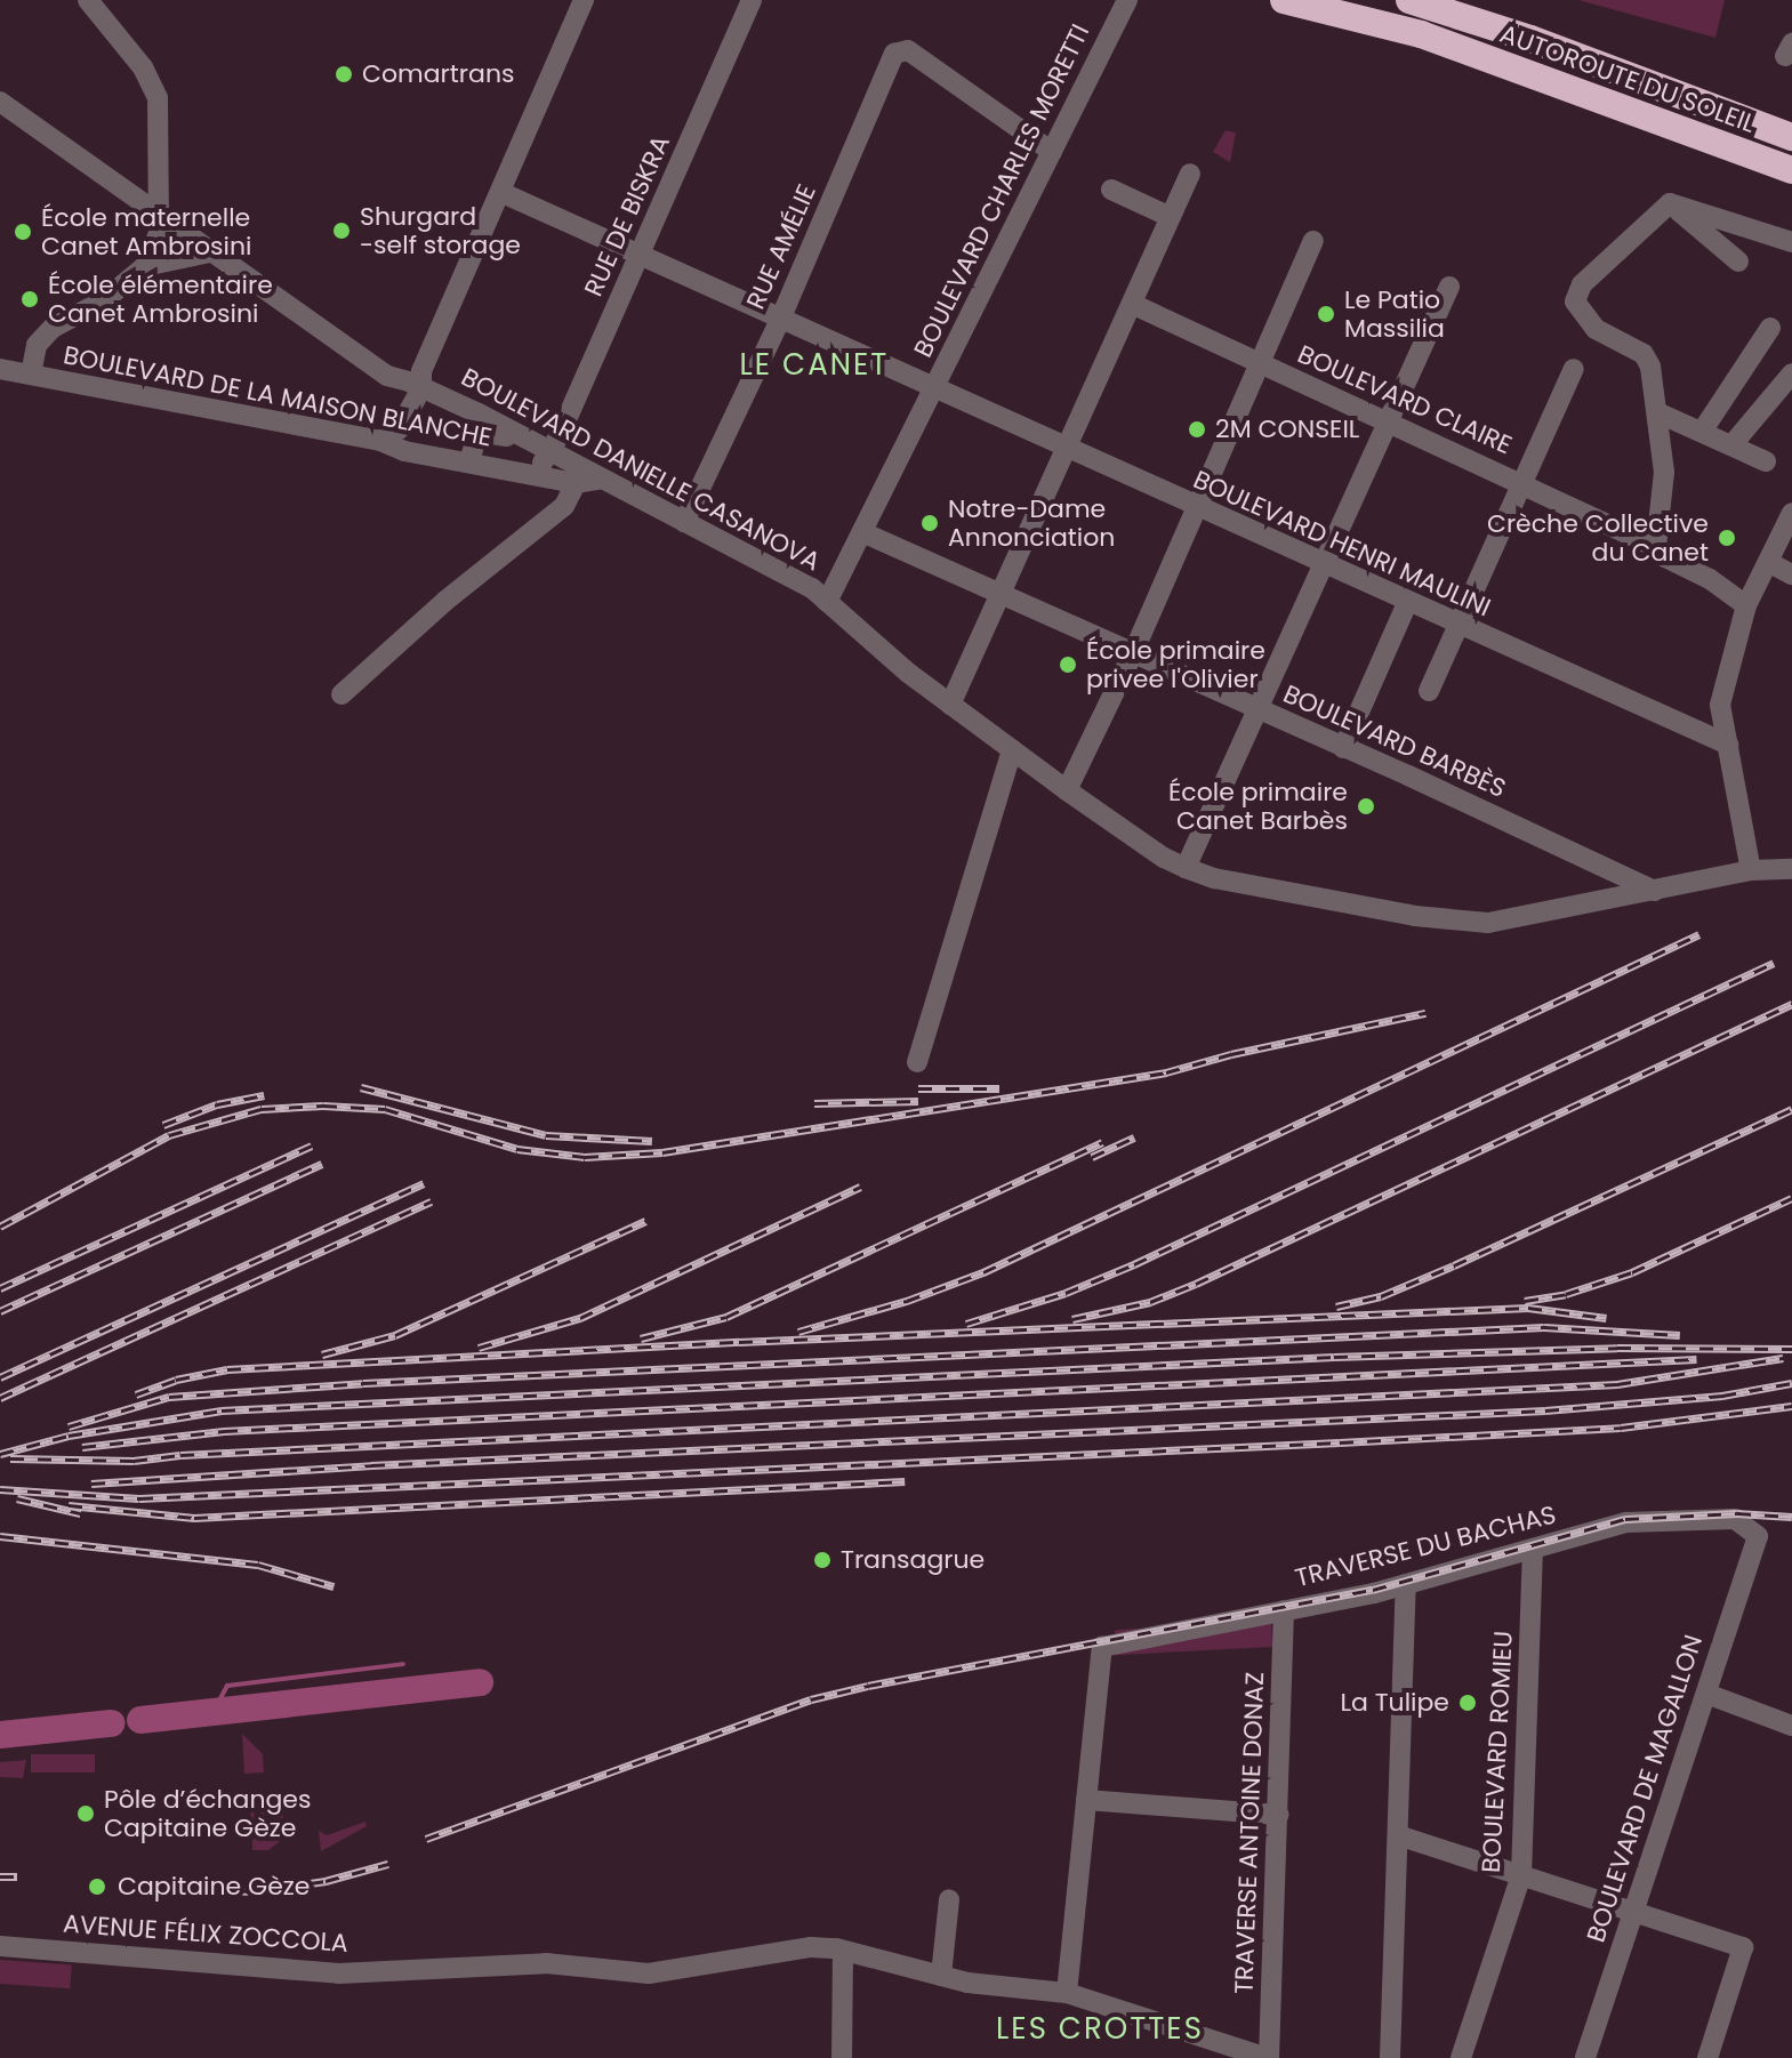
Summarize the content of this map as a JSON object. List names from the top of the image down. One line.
{"streets":{"highway":["AUTOROUTE DU SOLEIL"],"street":["BOULEVARD CHARLES MORETTI","RUE DE BISKRA","RUE AMÉLIE","BOULEVARD DE LA MAISON BLANCHE","BOULEVARD CLAIRE","BOULEVARD DANIELLE CASANOVA","BOULEVARD HENRI MAULINI","BOULEVARD BARBÈS","TRAVERSE DU BACHAS","BOULEVARD ROMIEU","BOULEVARD DE MAGALLON","TRAVERSE ANTOINE DONAZ","AVENUE FÉLIX ZOCCOLA"]},"crossings":[["BOULEVARD CHARLES MORETTI","RUE AMÉLIE"],["BOULEVARD CHARLES MORETTI","BOULEVARD DANIELLE CASANOVA"],["BOULEVARD CHARLES MORETTI","BOULEVARD HENRI MAULINI"],["BOULEVARD CHARLES MORETTI","BOULEVARD BARBÈS"],["RUE DE BISKRA","BOULEVARD DANIELLE CASANOVA"],["RUE DE BISKRA","BOULEVARD HENRI MAULINI"],["RUE AMÉLIE","BOULEVARD DANIELLE CASANOVA"],["RUE AMÉLIE","BOULEVARD HENRI MAULINI"],["BOULEVARD DE LA MAISON BLANCHE","BOULEVARD DANIELLE CASANOVA"],["BOULEVARD DANIELLE CASANOVA","BOULEVARD BARBÈS"],["TRAVERSE DU BACHAS","BOULEVARD ROMIEU"],["TRAVERSE DU BACHAS","BOULEVARD DE MAGALLON"],["TRAVERSE DU BACHAS","TRAVERSE ANTOINE DONAZ"],["TRAVERSE ANTOINE DONAZ","AVENUE FÉLIX ZOCCOLA"]],"districts":["LE CANET","LES CROTTES"],"places":["Comartrans","Shurgard -self storage","École maternelle Canet Ambrosini","École élémentaire Canet Ambrosini","Le Patio Massilia","2M CONSEIL","Notre-Dame Annonciation","Crèche Collective du Canet","École primaire privee l'Olivier","École primaire Canet Barbès","Transagrue","La Tulipe","Pôle d’échanges Capitaine Gèze","Capitaine Gèze"]}
